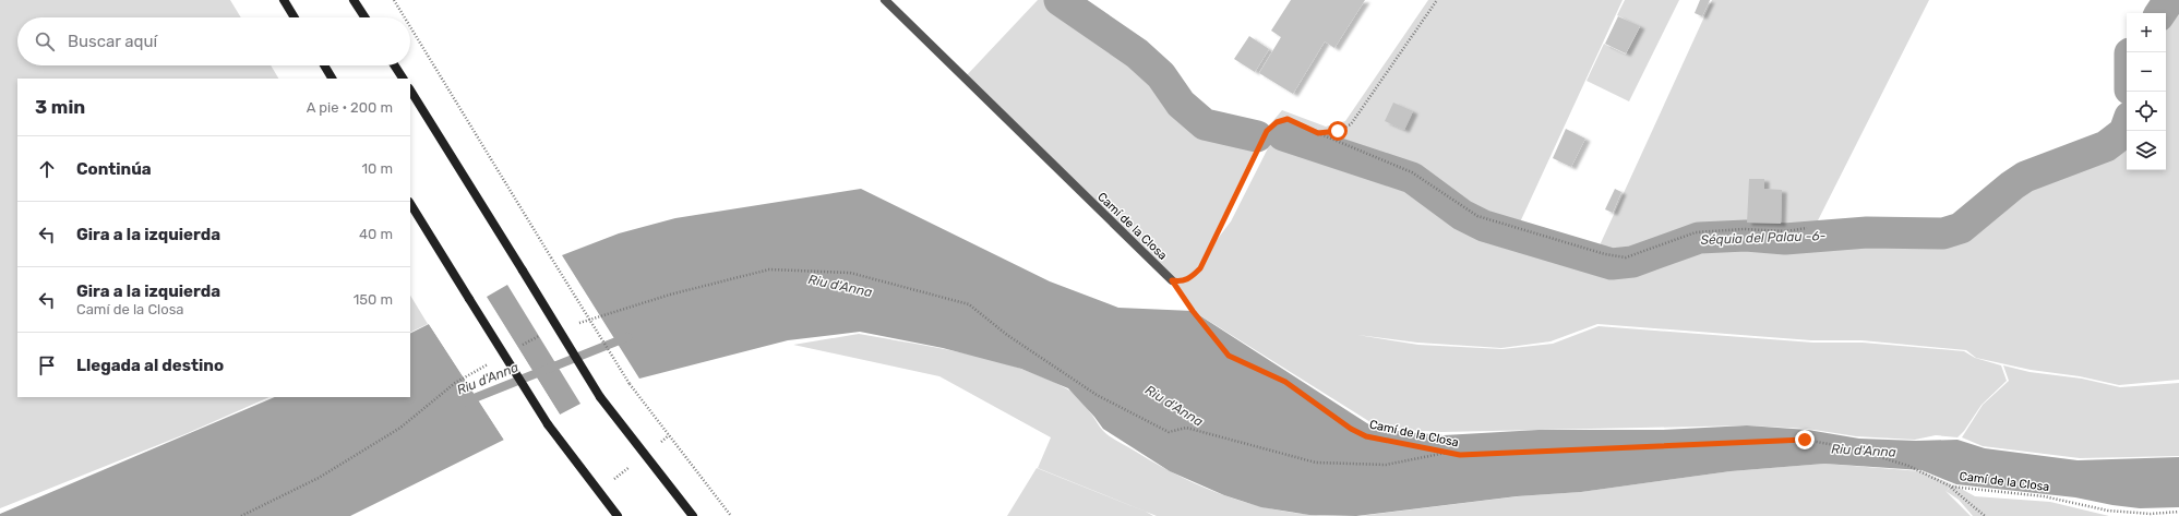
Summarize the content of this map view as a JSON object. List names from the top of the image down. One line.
{"streets":{"street":["Camí de la Closa"]},"water":["Séquia del Palau -6-","Riu d'Anna"],"page":{"map_buttons":["+","−"],"search":"Buscar aquí","heading":["3 min","A pie · 200 m"],"list":[["Continúa","10 m"],["Gira a la izquierda","40 m"],["Gira a la izquierda","Camí de la Closa","150 m"],"Llegada al destino"]}}
